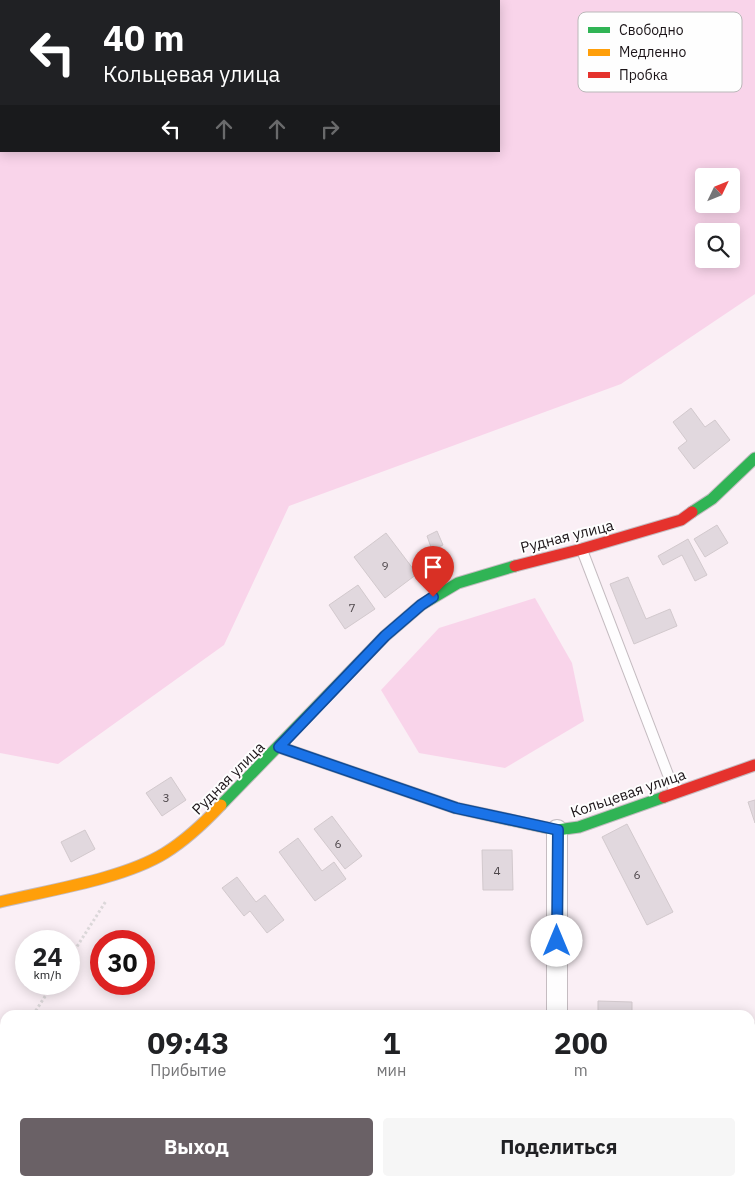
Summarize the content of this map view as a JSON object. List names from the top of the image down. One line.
{"streets":{"street":["Рудная улица","Кольцевая улица"]},"crossings":[["Рудная улица","Кольцевая улица"]],"house_numbers":["9","7","3","6","4","6"],"legend":["Свободно","Медленно","Пробка"],"north":"top right","page":{"turn":["40 m","Кольцевая улица"],"speed":"24 km/h","limit":"30","eta":["09:43","Прибытие","1","мин","200","m"],"buttons":["Выход","Поделиться"]}}
